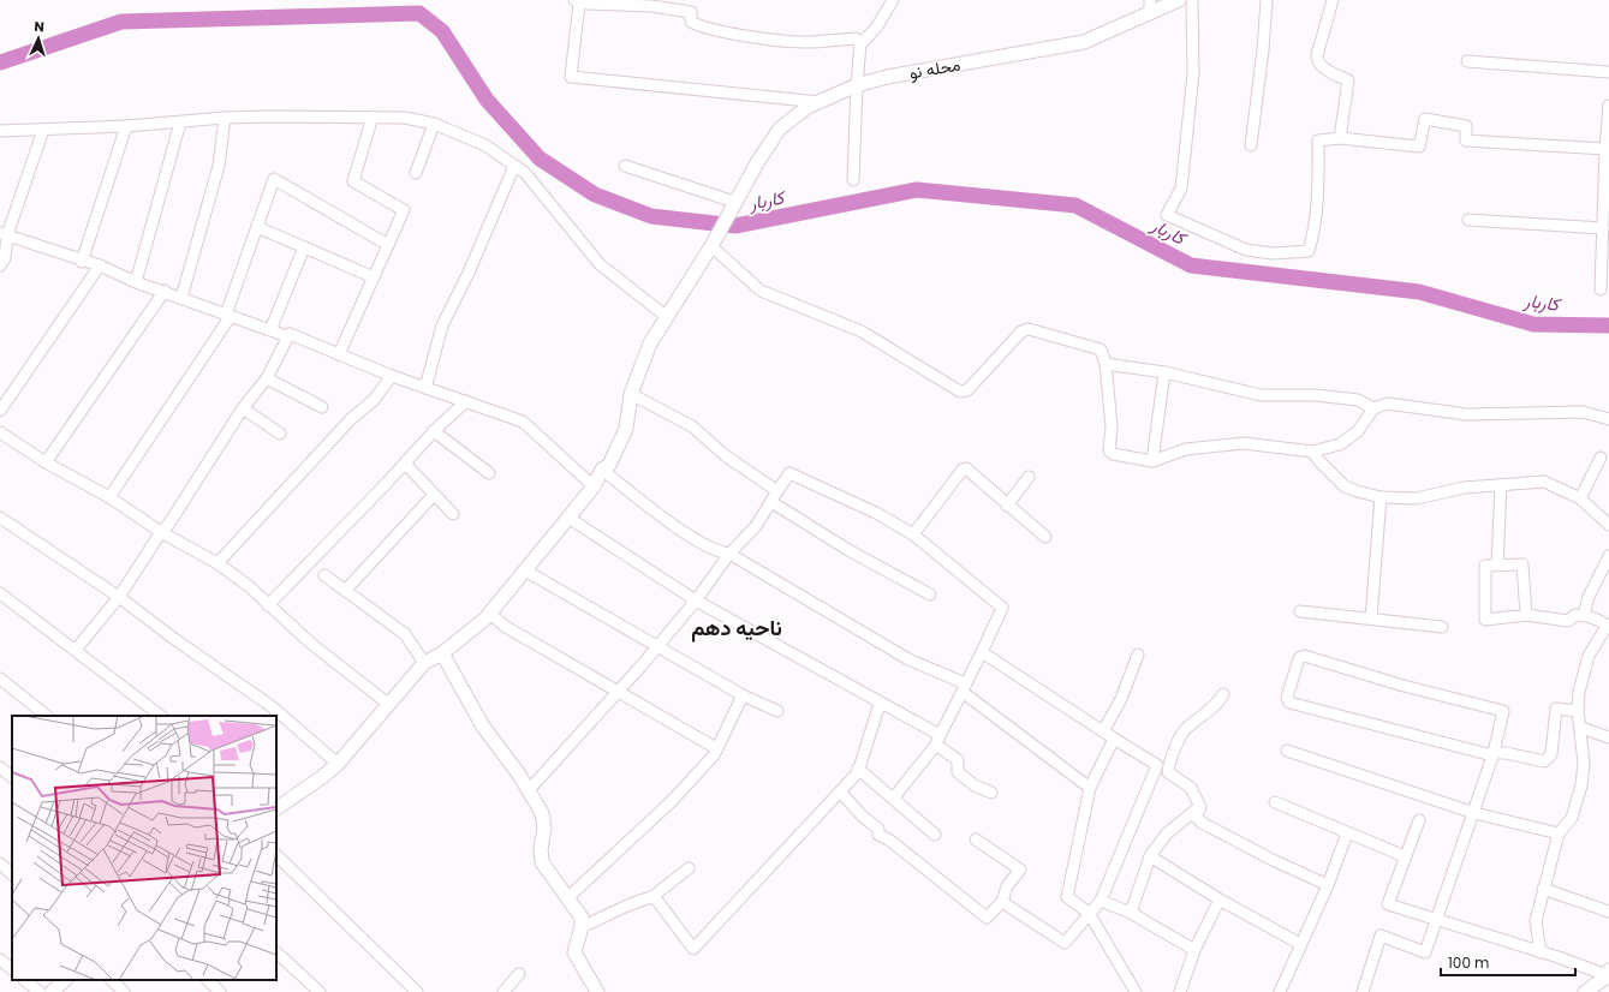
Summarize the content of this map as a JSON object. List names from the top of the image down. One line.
{"streets":{"street":["محله نو"]},"districts":["ناحیه دهم"],"water":["کاربار"],"scale_bar":"100 m","north":"top"}
